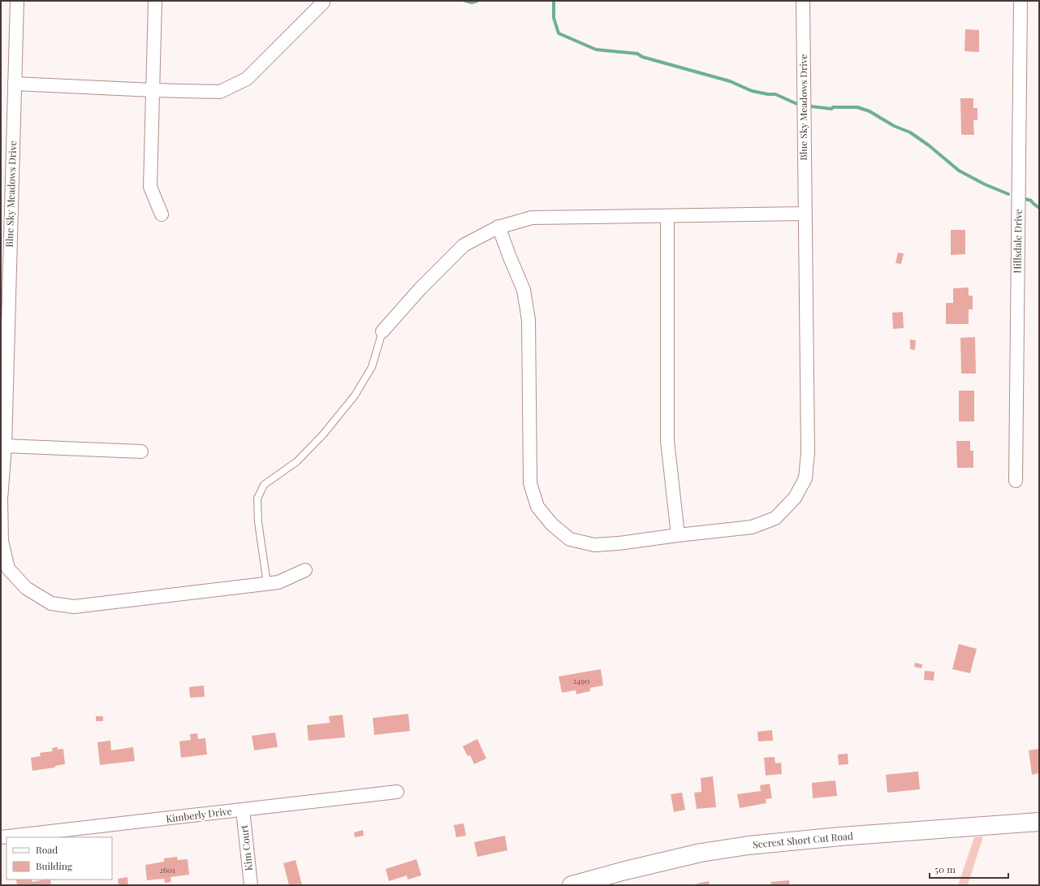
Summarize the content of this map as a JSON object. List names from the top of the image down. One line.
{"streets":{"main road":["Secrest Short Cut Road"],"street":["Blue Sky Meadows Drive","Hillsdale Drive","Kimberly Drive","Kim Court"]},"crossings":[["Kimberly Drive","Kim Court"]],"house_numbers":["2490","2601"],"legend":["Road","Building"],"scale_bar":"50 m"}
